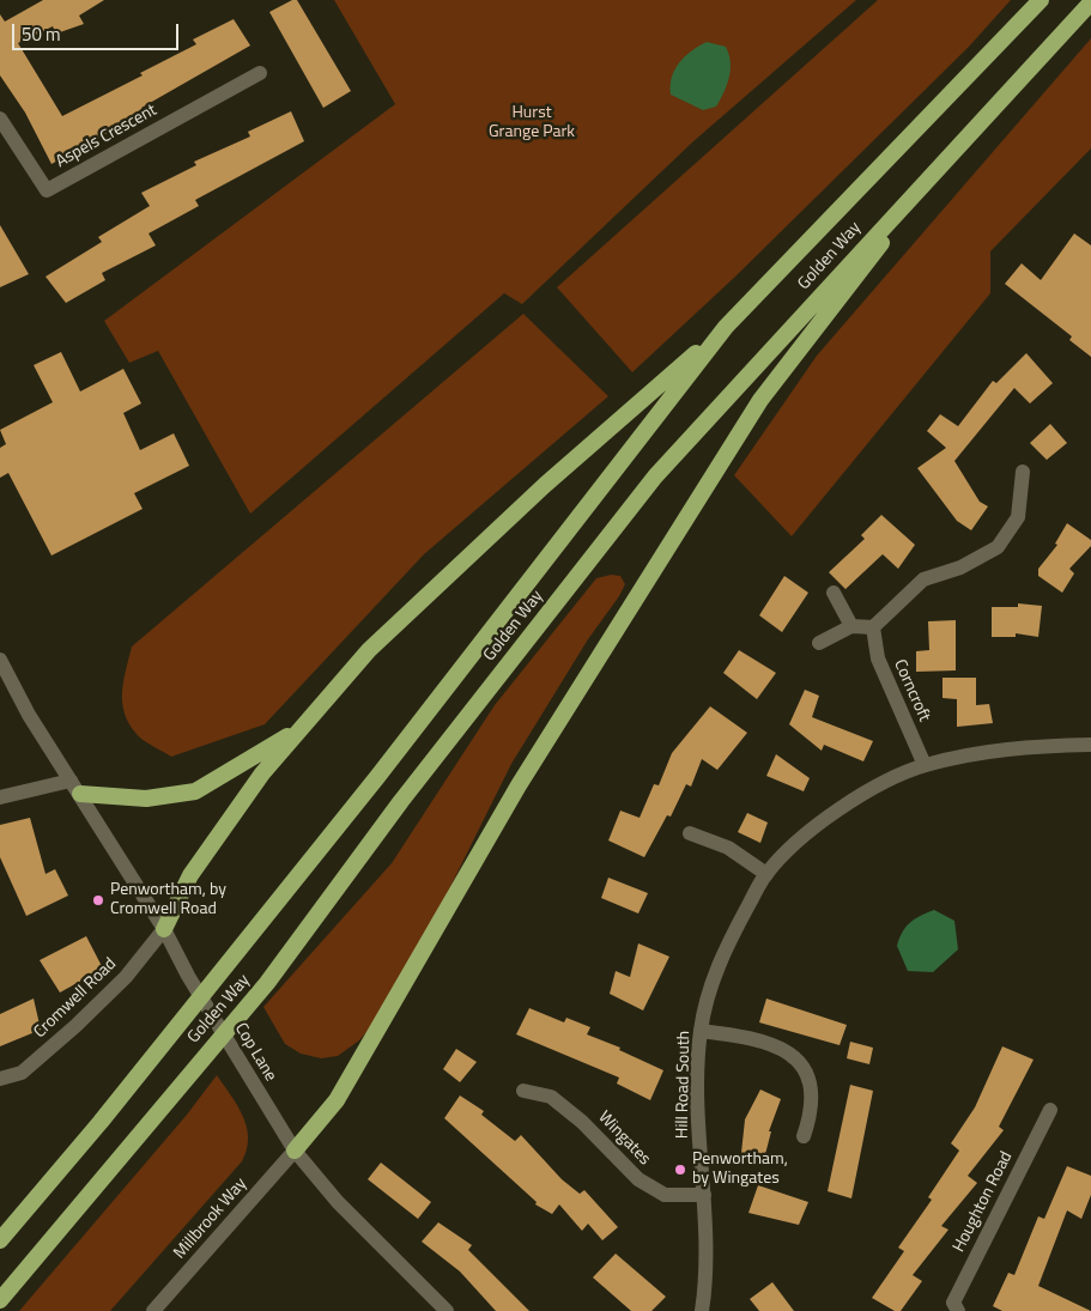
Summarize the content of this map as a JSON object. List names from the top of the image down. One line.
{"streets":{"highway":["Golden Way"],"street":["Aspels Crescent","Corncroft","Cromwell Road","Cop Lane","Hill Road South","Wingates","Houghton Road","Millbrook Way"]},"crossings":[["Corncroft","Hill Road South"],["Cromwell Road","Cop Lane"],["Cop Lane","Millbrook Way"],["Hill Road South","Wingates"]],"parks":["Hurst Grange Park"],"places":["Penwortham, by Cromwell Road","Penwortham, by Wingates"],"scale_bar":"50 m"}
